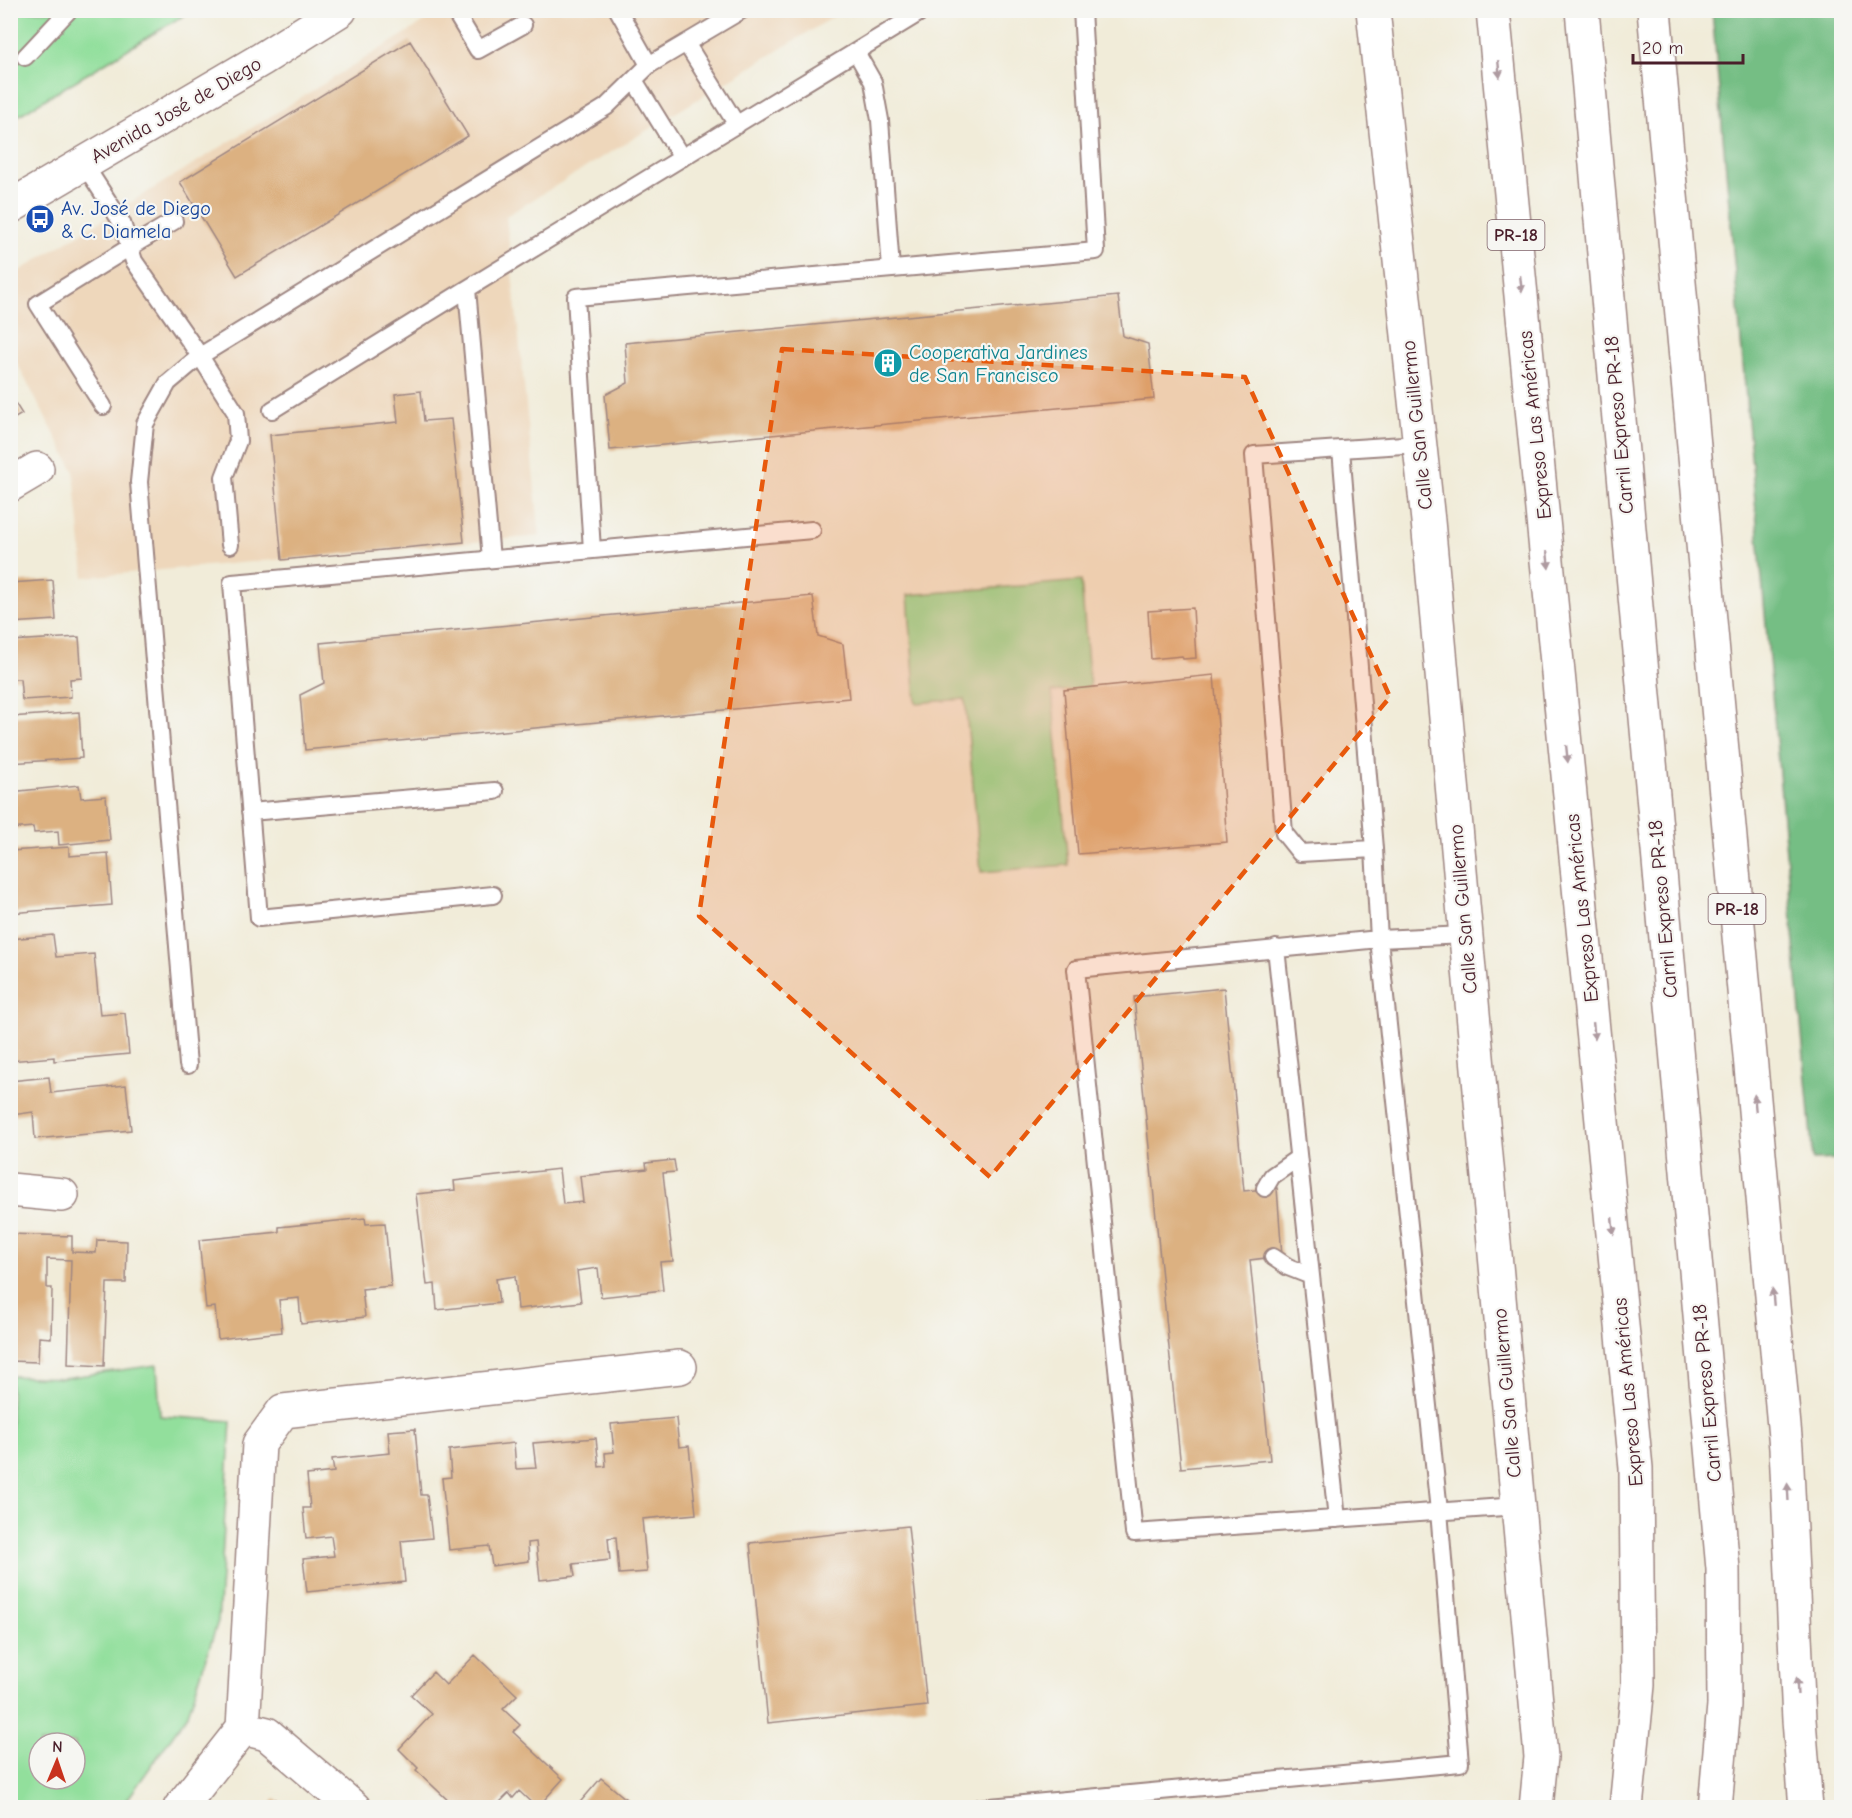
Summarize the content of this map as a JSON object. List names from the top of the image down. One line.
{"streets":{"main road":["Avenida José de Diego","PR-18","Calle San Guillermo","Expreso Las Américas","Carril Expreso PR-18"]},"places":{"bus stop":["Av. José de Diego & C. Diamela"],"building":["Cooperativa Jardines de San Francisco"]},"scale_bar":"20 m","north":"top"}
